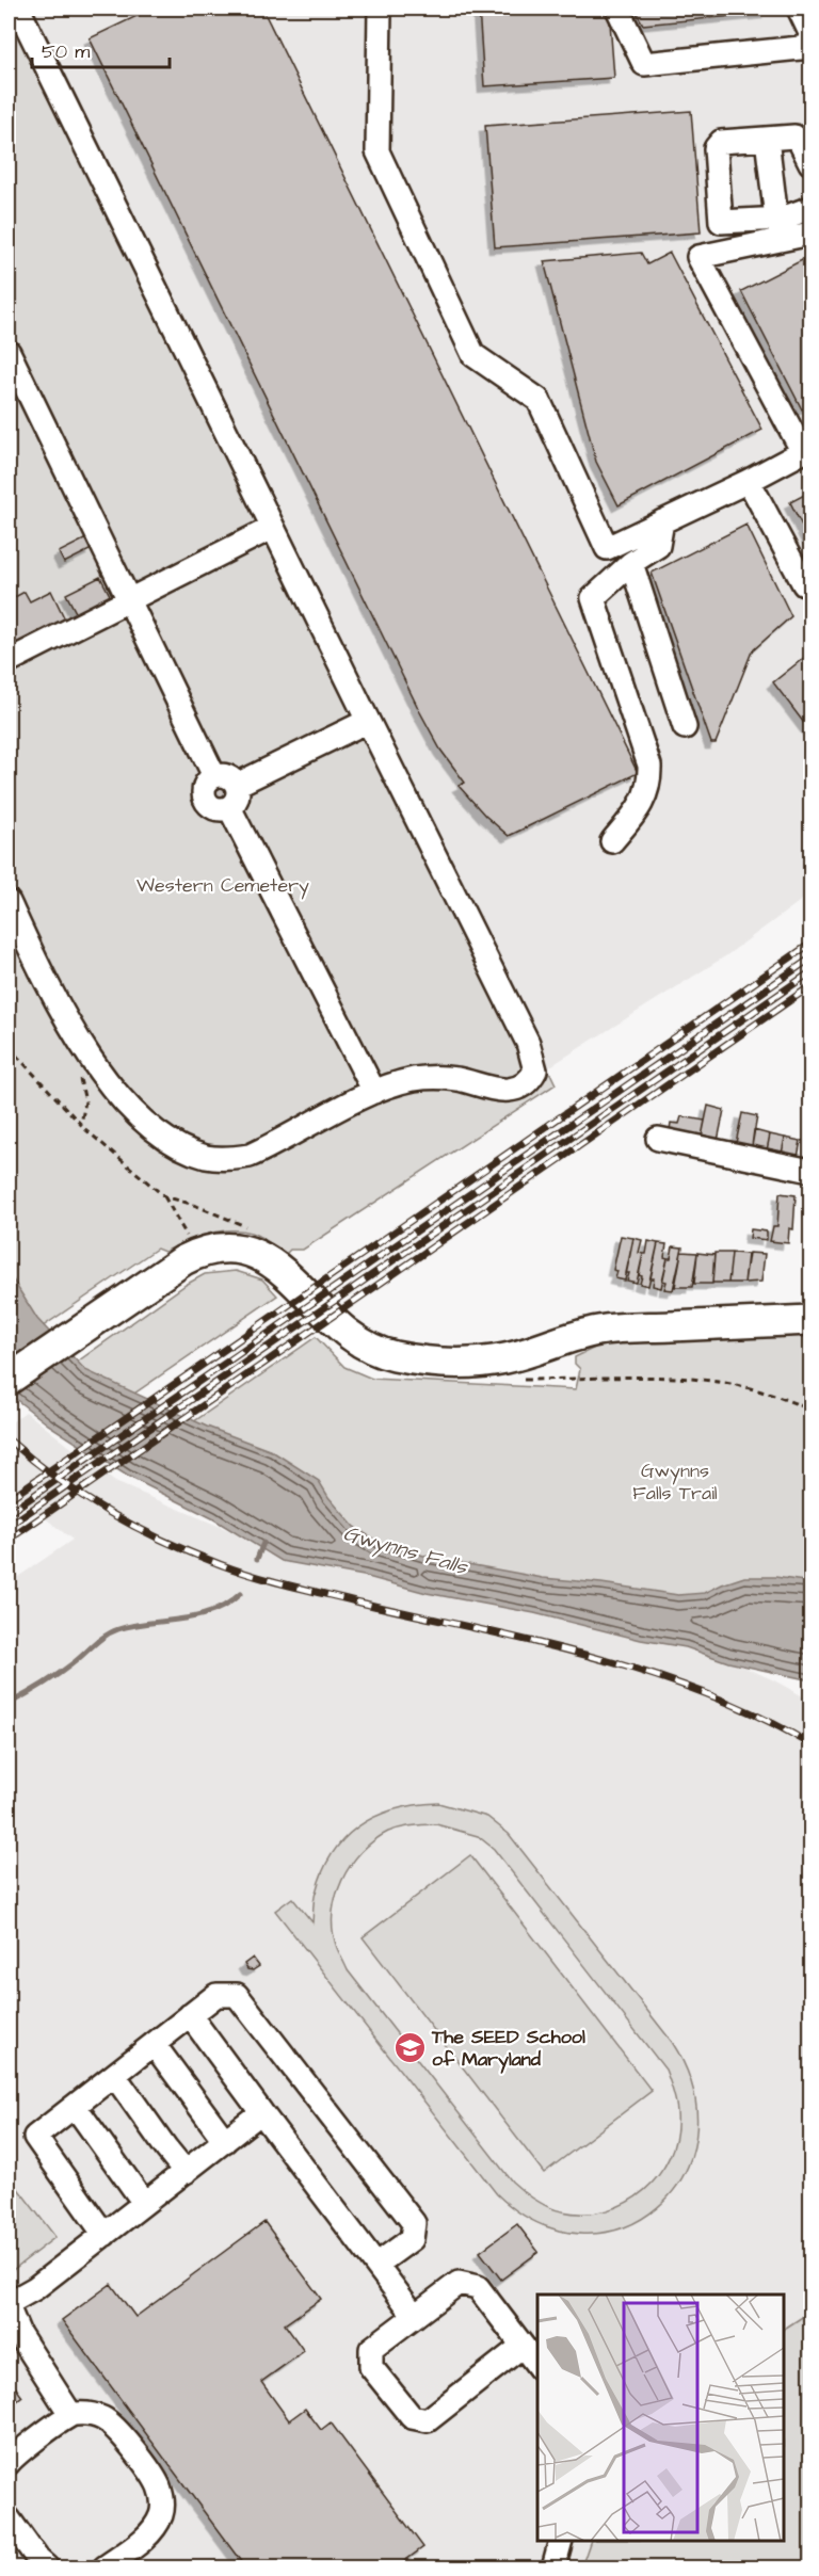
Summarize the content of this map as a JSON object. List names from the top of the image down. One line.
{"water":["Gwynns Falls"],"parks":["Western Cemetery","Gwynns Falls Trail"],"places":{"school or university":["The SEED School of Maryland"]},"scale_bar":"50 m"}
